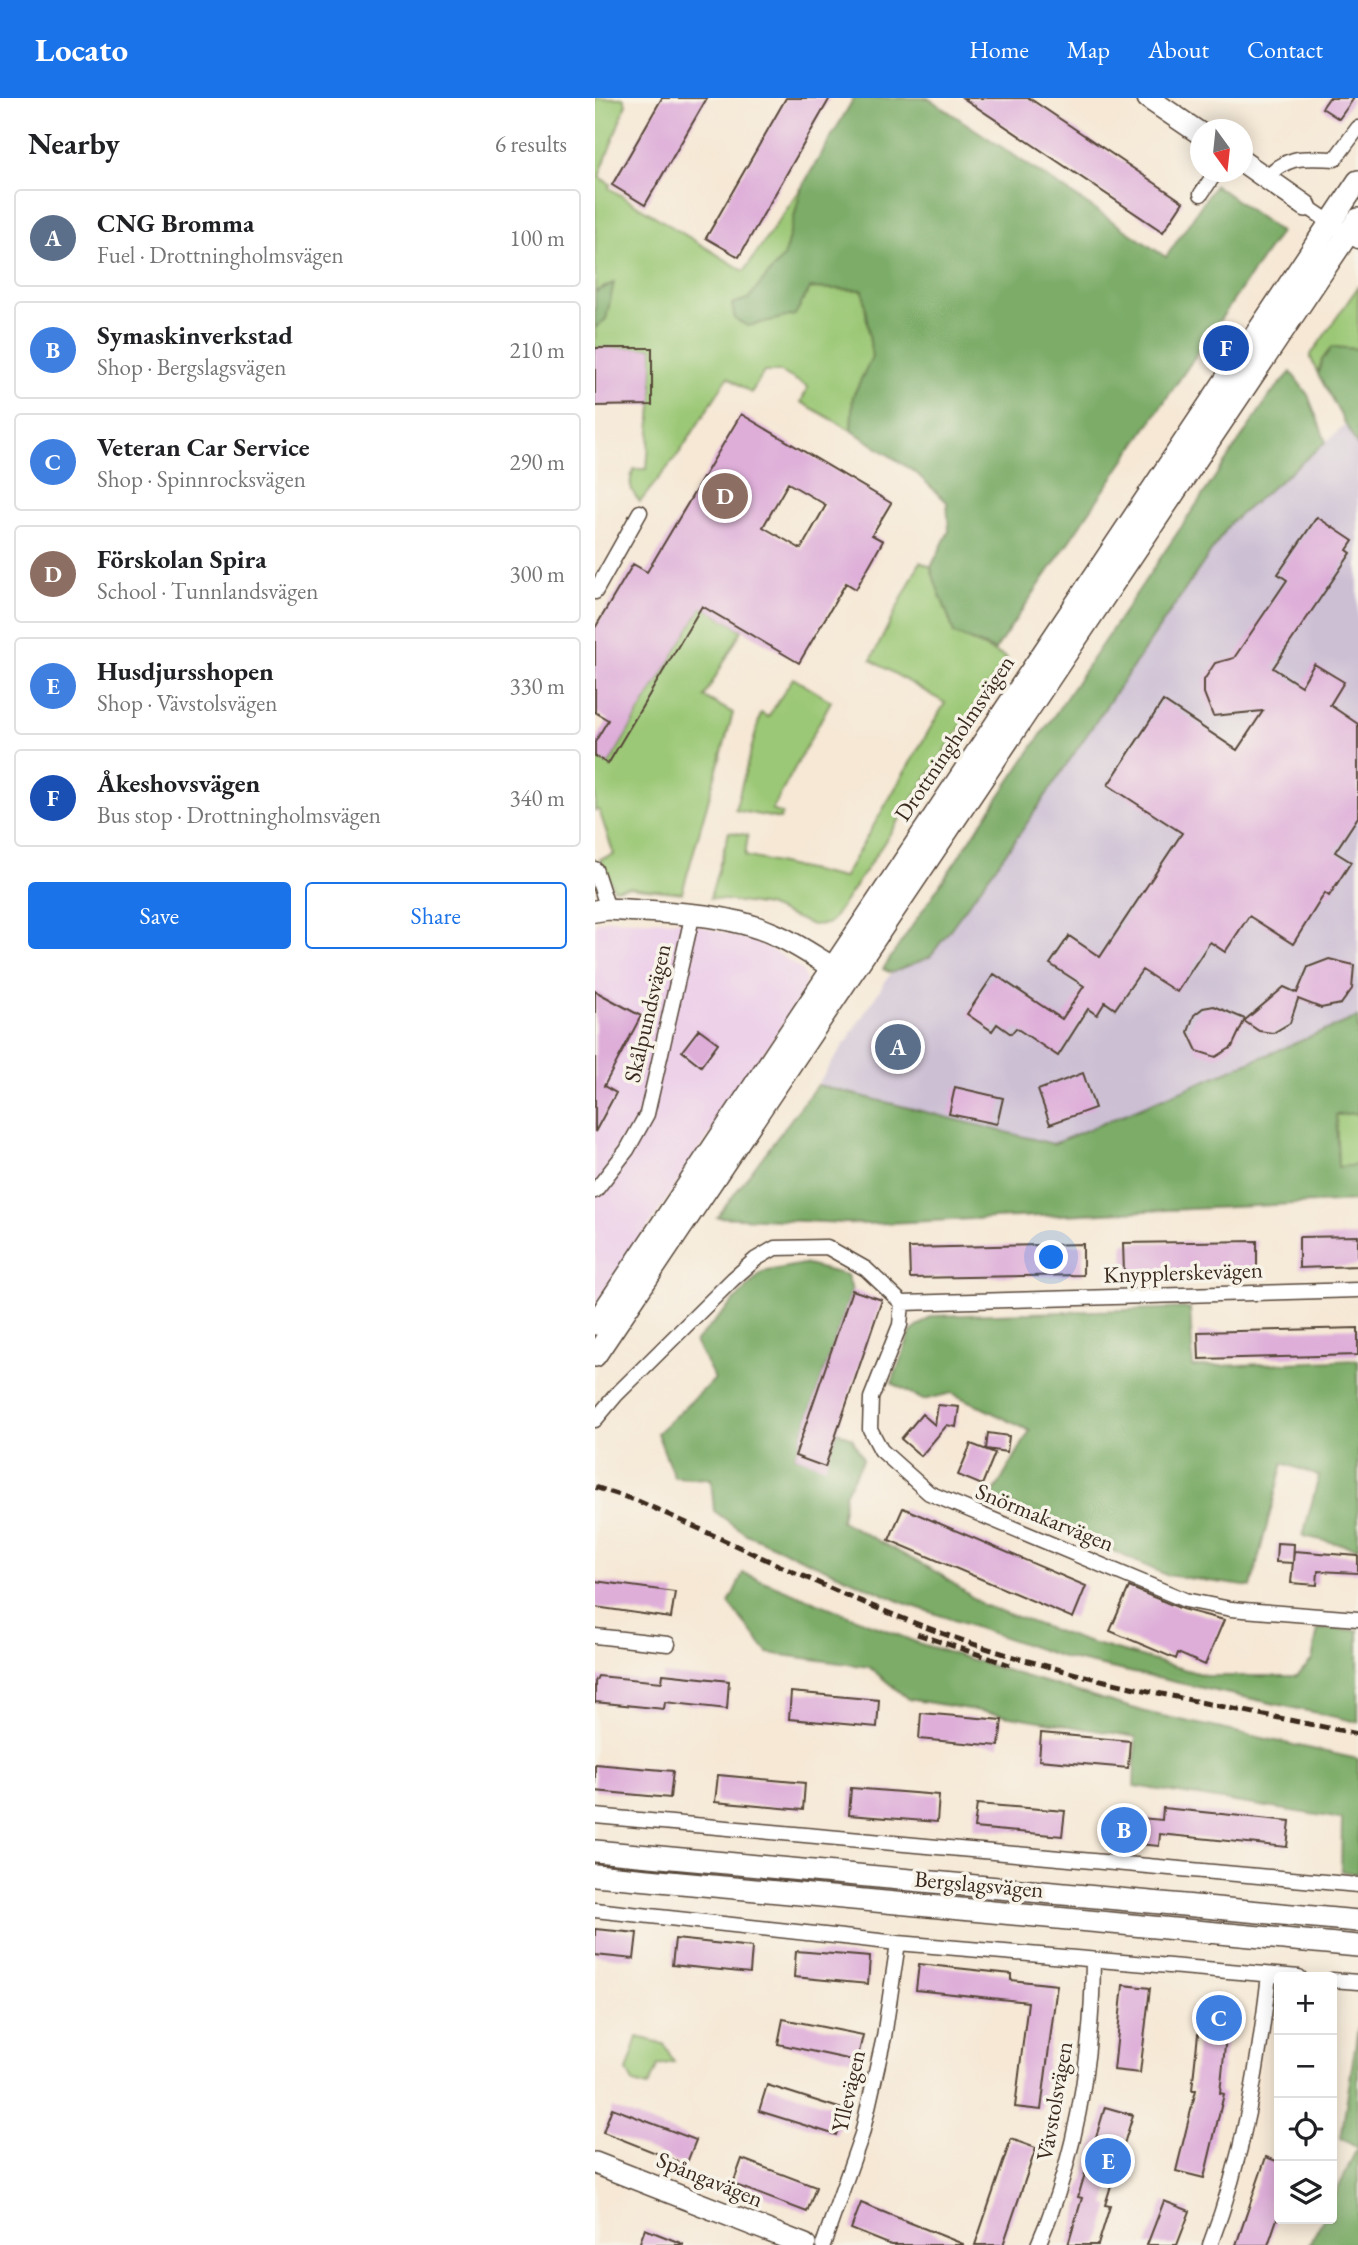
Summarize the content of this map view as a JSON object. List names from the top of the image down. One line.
{"streets":{"main road":["Drottningholmsvägen","Bergslagsvägen","Spångavägen"],"street":["Skålpundsvägen","Knypplerskevägen","Snörmakarvägen","Yllevägen","Vävstolsvägen"]},"crossings":[["Knypplerskevägen","Snörmakarvägen"]],"north":"bottom","page":{"header":"Locato","nav":["Home","Map","About","Contact"],"heading":["Nearby","6 results"],"list":[{"mark":"A","name":"CNG Bromma","note":"Fuel · Drottningholmsvägen","value":"100 m"},{"mark":"B","name":"Symaskinverkstad","note":"Shop · Bergslagsvägen","value":"210 m"},{"mark":"C","name":"Veteran Car Service","note":"Shop · Spinnrocksvägen","value":"290 m"},{"mark":"D","name":"Förskolan Spira","note":"School · Tunnlandsvägen","value":"300 m"},{"mark":"E","name":"Husdjursshopen","note":"Shop · Vävstolsvägen","value":"330 m"},{"mark":"F","name":"Åkeshovsvägen","note":"Bus stop · Drottningholmsvägen","value":"340 m"}],"pins":["F","D","A","B","C","E"],"buttons":["Save","Share"],"map_buttons":["+","−"]}}
